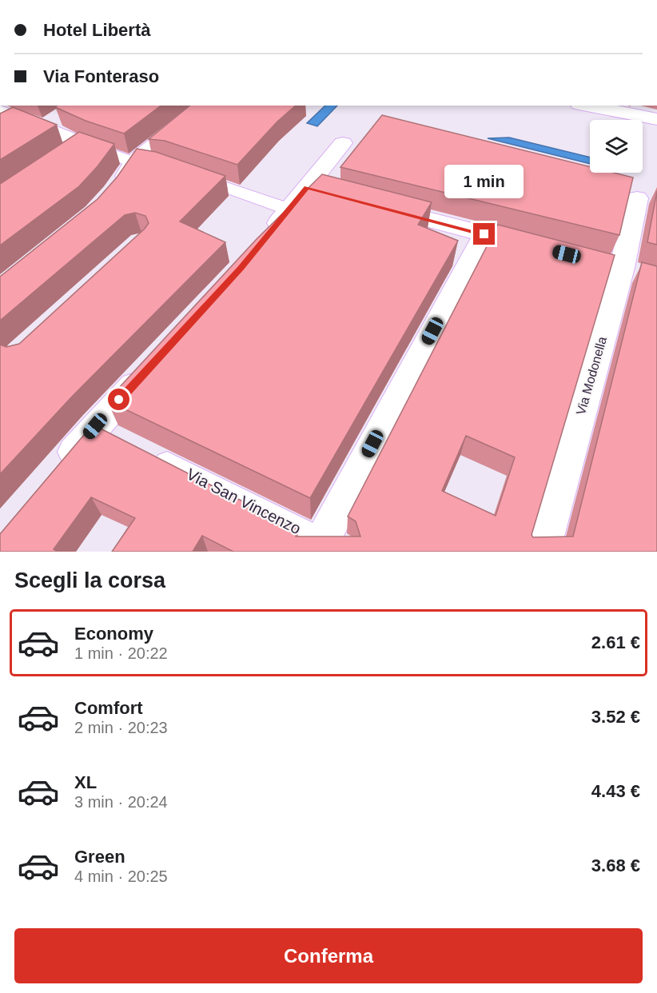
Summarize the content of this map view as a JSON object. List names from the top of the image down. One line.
{"streets":{"street":["Via Modonella","Via San Vincenzo"]},"page":{"banner":["Hotel Libertà","Via Fonteraso"],"bubble":"1 min","heading":"Scegli la corsa","list":[{"name":"Economy","note":"1 min · 20:22","value":"2.61 €"},{"name":"Comfort","note":"2 min · 20:23","value":"3.52 €"},{"name":"XL","note":"3 min · 20:24","value":"4.43 €"},{"name":"Green","note":"4 min · 20:25","value":"3.68 €"}],"buttons":"Conferma"}}
